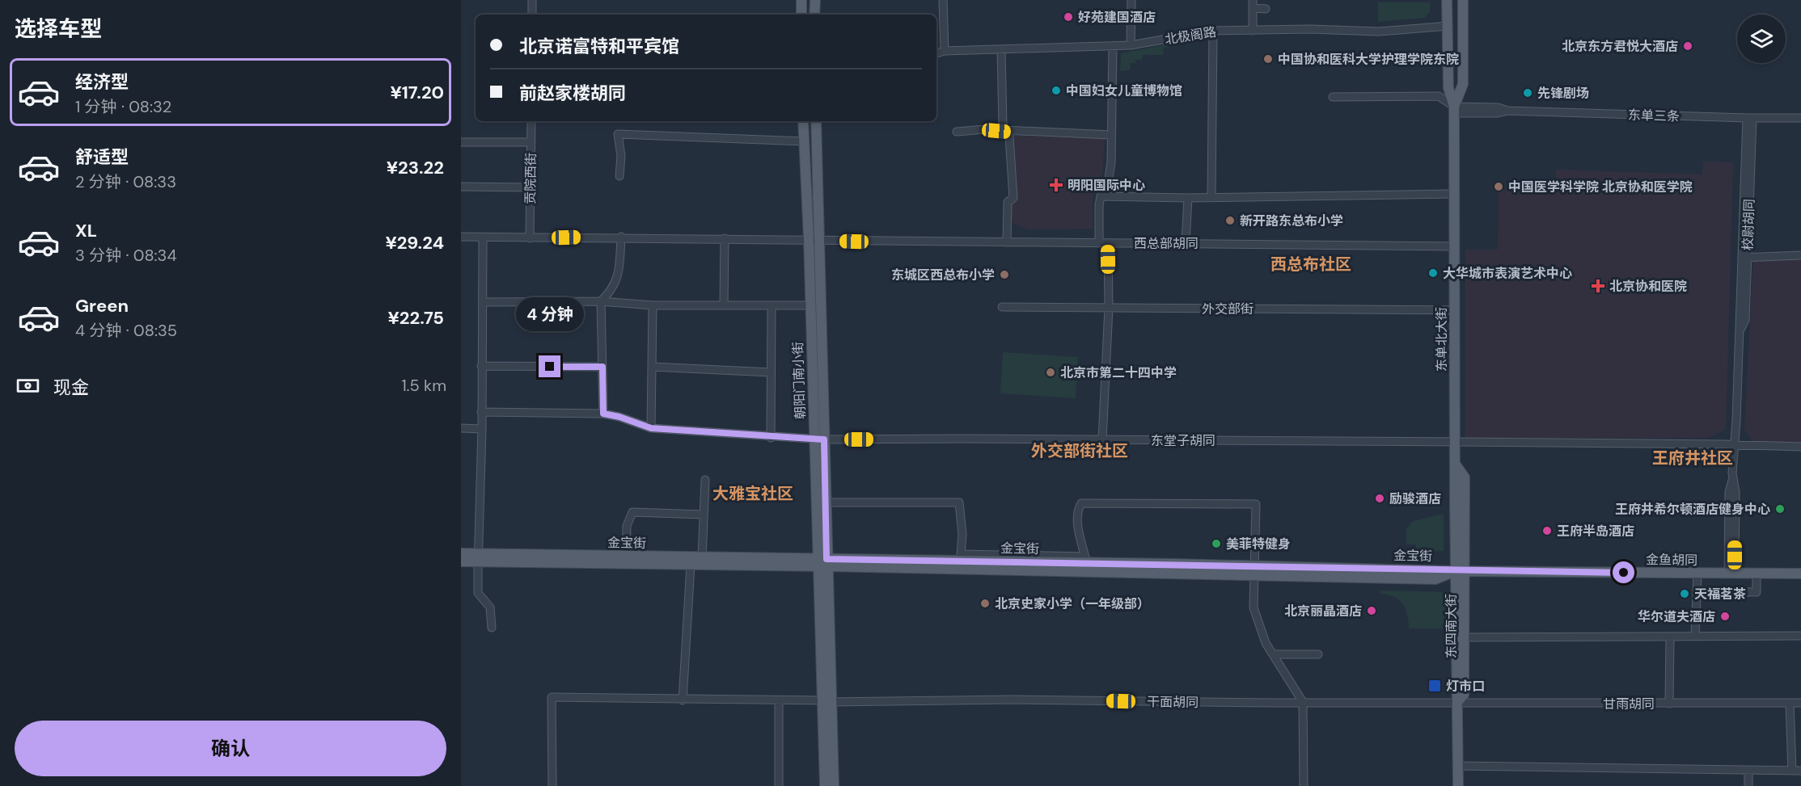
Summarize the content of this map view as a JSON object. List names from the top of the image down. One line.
{"streets":{"main road":["东单北大街","朝阳门南小街","金宝街","金鱼胡同","东四南大街"],"street":["北极阁路","东单三条","贡院西街","校尉胡同","西总部胡同","外交部街","东堂子胡同","干面胡同","甘雨胡同"]},"crossings":[["北极阁路","东单北大街"],["东单三条","校尉胡同"],["东单三条","东单北大街"],["贡院西街","西总部胡同"],["校尉胡同","东堂子胡同"],["校尉胡同","金鱼胡同"],["西总部胡同","东单北大街"],["西总部胡同","朝阳门南小街"],["外交部街","东单北大街"],["东单北大街","东堂子胡同"],["东单北大街","金宝街"],["东单北大街","金鱼胡同"],["东单北大街","东四南大街"],["朝阳门南小街","东堂子胡同"],["朝阳门南小街","金宝街"],["朝阳门南小街","干面胡同"],["金宝街","金鱼胡同"],["金宝街","东四南大街"],["金鱼胡同","东四南大街"],["东四南大街","干面胡同"],["东四南大街","甘雨胡同"],["干面胡同","甘雨胡同"]],"districts":["西总布社区","外交部街社区","王府井社区","大雅宝社区"],"places":{"other":["好苑建国酒店","北京东方君悦大酒店","中国协和医科大学护理学院东院","中国妇女儿童博物馆","先锋剧场","中国医学科学院 北京协和医学院","新开路东总布小学","大华城市表演艺术中心","东城区西总布小学","北京市第二十四中学","励骏酒店","王府井希尔顿酒店健身中心","王府半岛酒店","美菲特健身","天福茗茶","北京史家小学（一年级部）","北京丽晶酒店","华尔道夫酒店"],"health":["明阳国际中心","北京协和医院"],"transit":["灯市口"]},"page":{"heading":"选择车型","banner":["北京诺富特和平宾馆","前赵家楼胡同"],"list":[{"name":"经济型","note":"1 分钟 · 08:32","value":"¥17.20"},{"name":"舒适型","note":"2 分钟 · 08:33","value":"¥23.22"},{"name":"XL","note":"3 分钟 · 08:34","value":"¥29.24"},{"name":"Green","note":"4 分钟 · 08:35","value":"¥22.75"}],"bubble":"4 分钟","pay":["现金","1.5 km"],"buttons":"确认"}}
